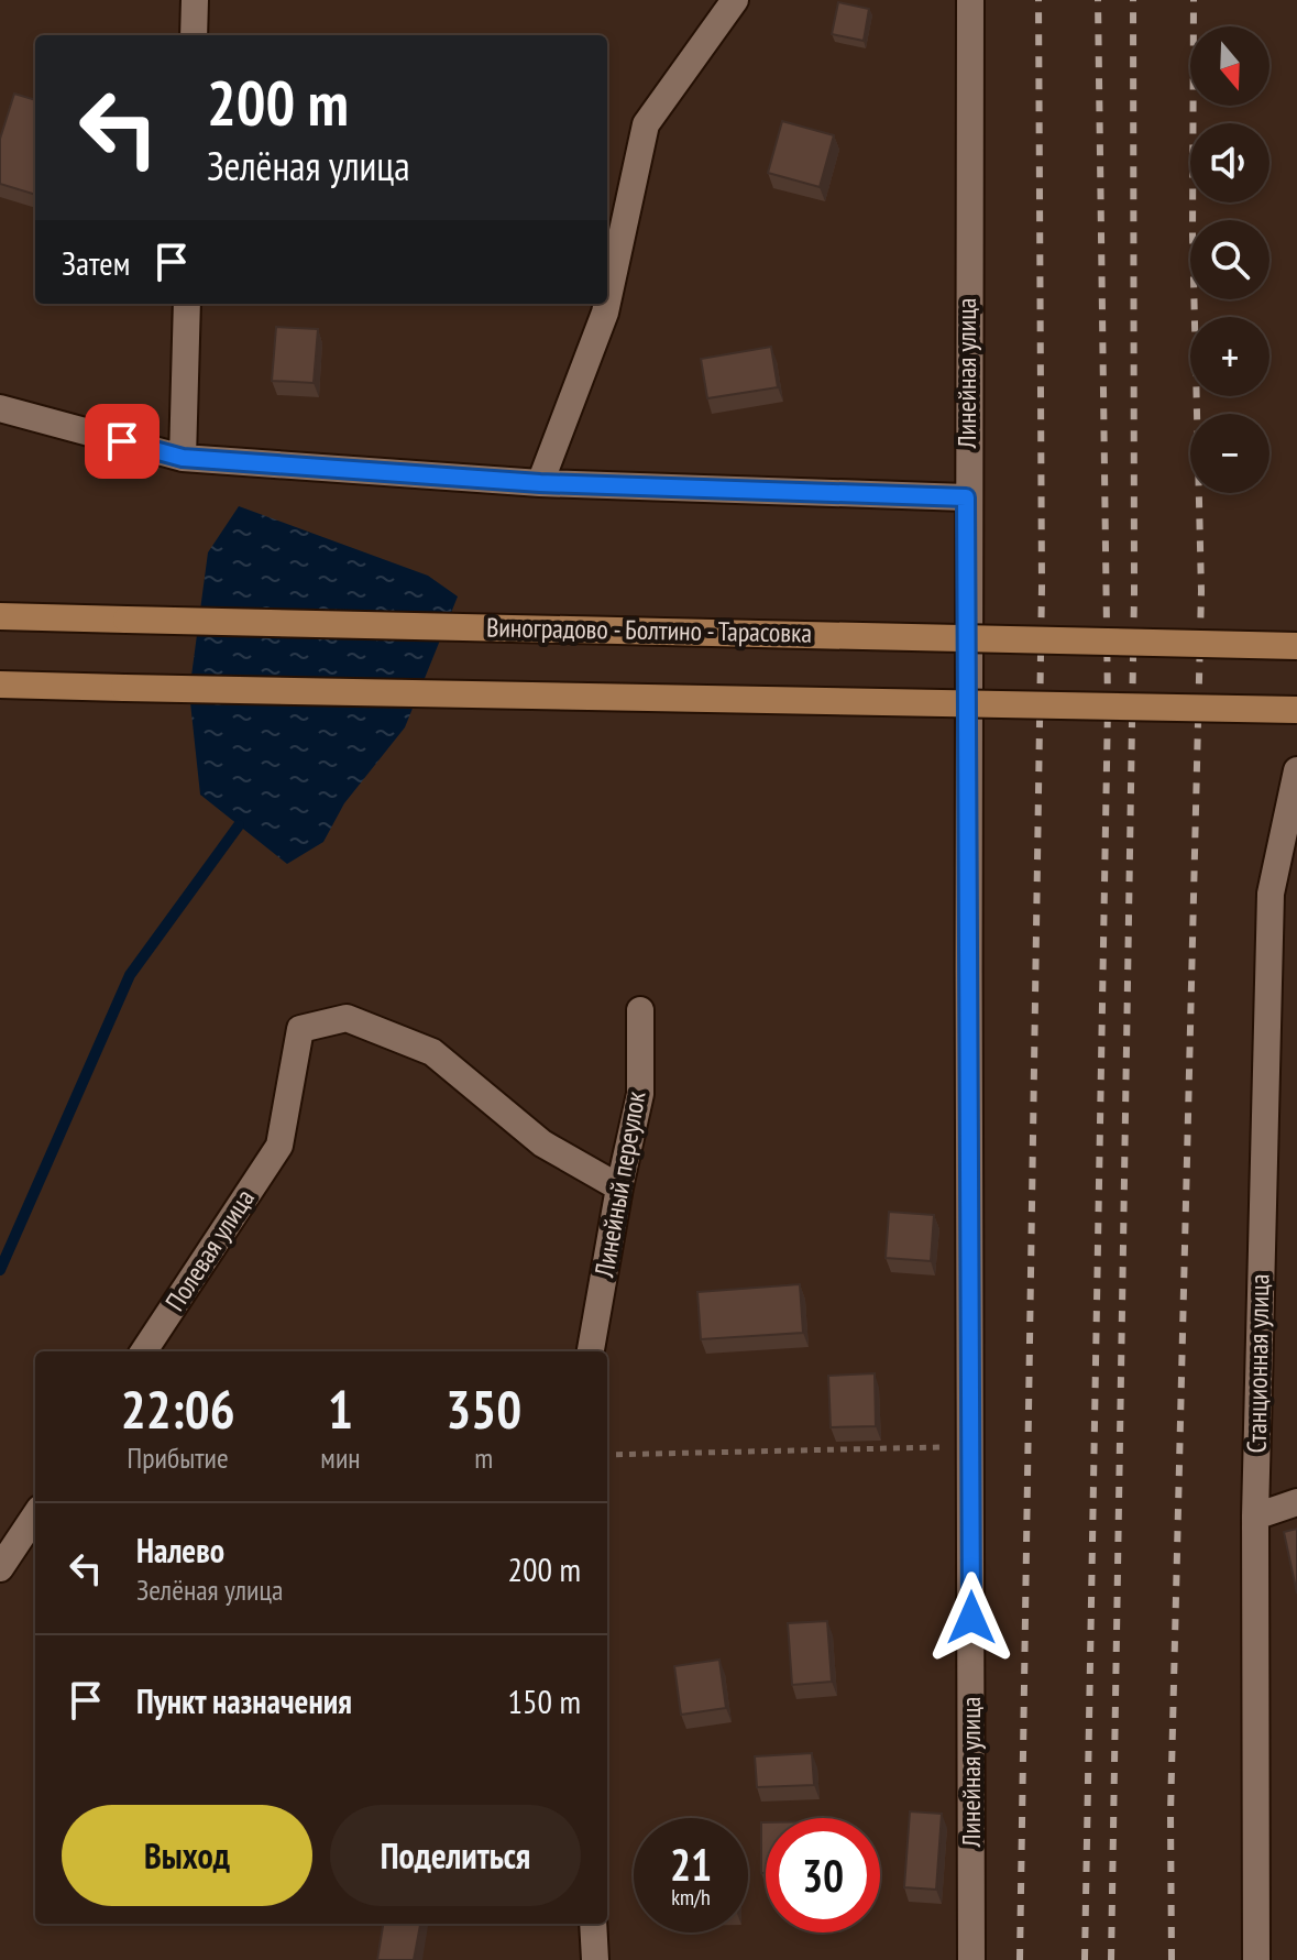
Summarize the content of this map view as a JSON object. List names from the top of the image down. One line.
{"streets":{"main road":["Виноградово - Болтино - Тарасовка"],"street":["Линейная улица","Линейный переулок","Полевая улица","Станционная улица"]},"crossings":[["Линейный переулок","Полевая улица"]],"north":"bottom","page":{"map_buttons":["+","−"],"turn":["200 m","Зелёная улица"],"then":"Затем","eta":["22:06","Прибытие","1","мин","350","m"],"list":[{"name":"Налево","note":"Зелёная улица","value":"200 m"},{"name":"Пункт назначения","value":"150 m"}],"buttons":["Выход","Поделиться"],"speed":"21 km/h","limit":"30"}}
